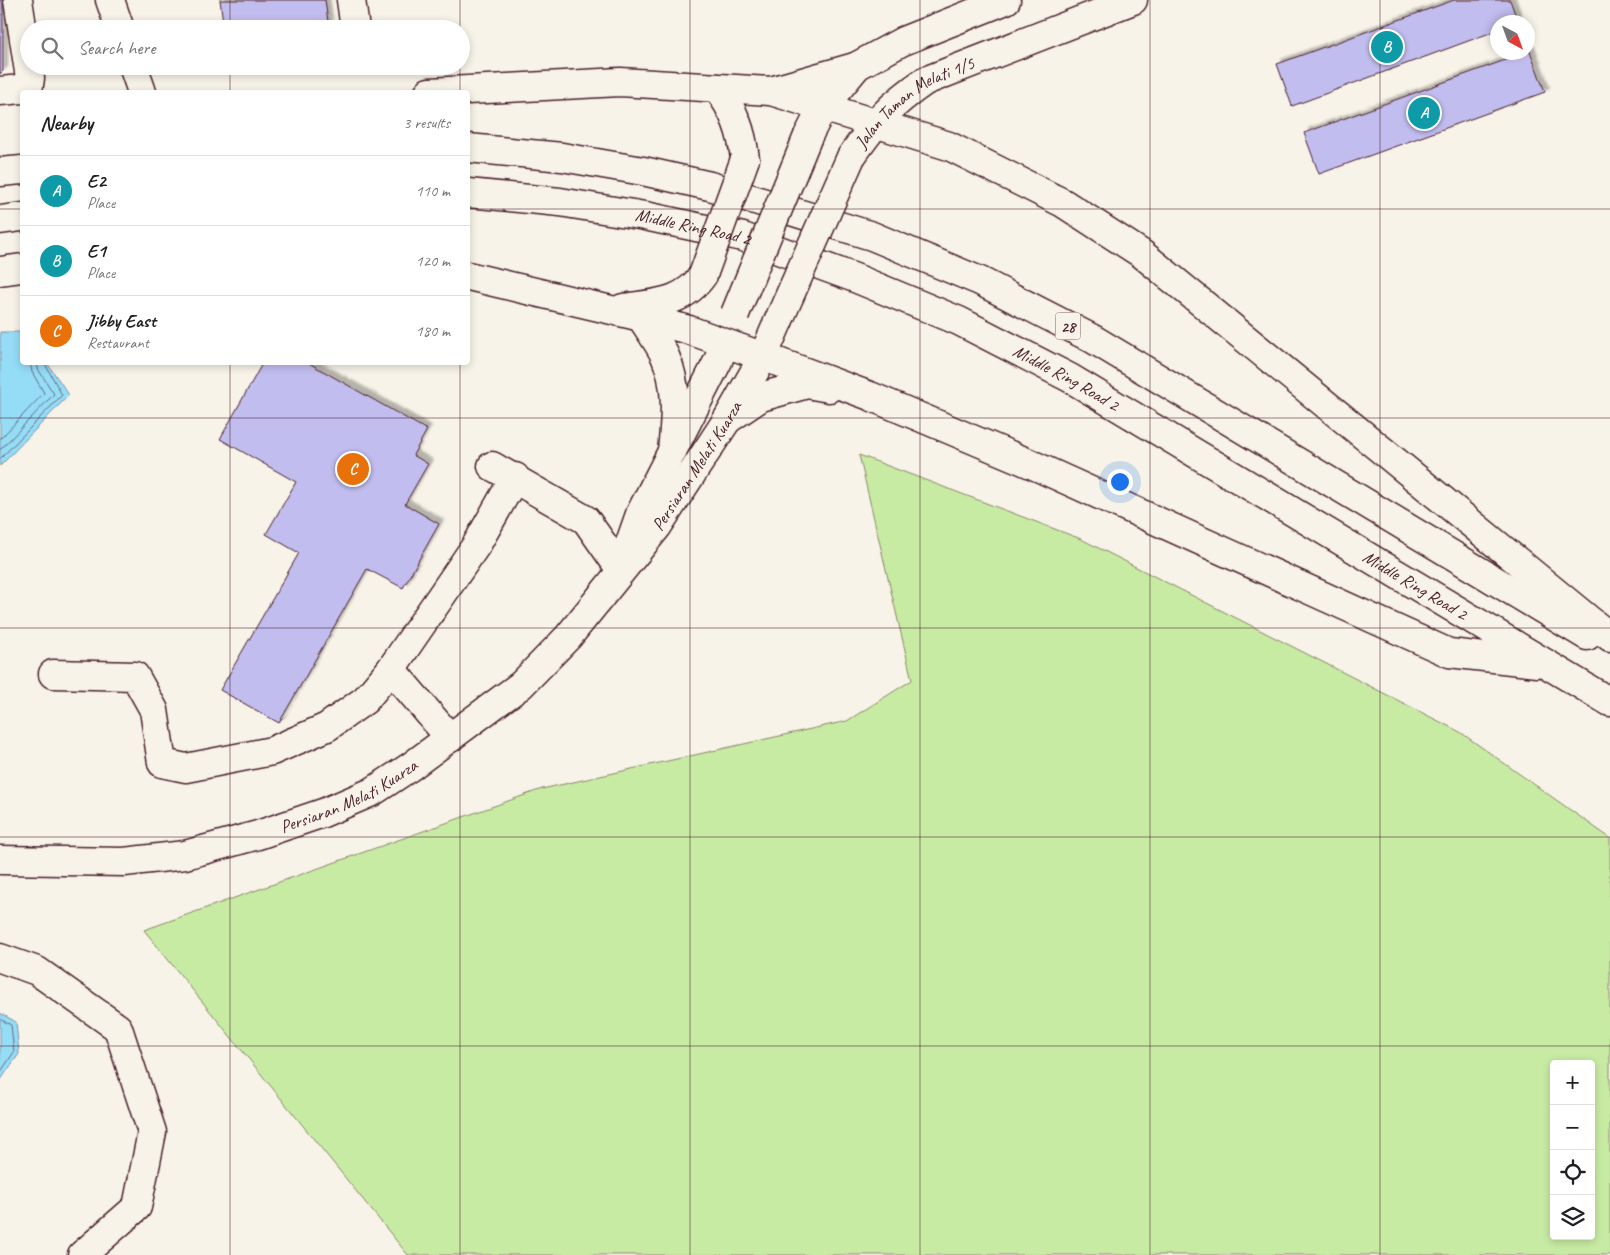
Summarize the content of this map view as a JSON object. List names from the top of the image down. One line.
{"streets":{"main road":["Jalan Taman Melati 1/5","Middle Ring Road 2","28","Persiaran Melati Kuarza"]},"crossings":[["Jalan Taman Melati 1/5","Persiaran Melati Kuarza"]],"north":"bottom right","page":{"search":"Search here","pins":["B","A","C"],"heading":["Nearby","3 results"],"list":[{"mark":"A","name":"E2","note":"Place","value":"110 m"},{"mark":"B","name":"E1","note":"Place","value":"120 m"},{"mark":"C","name":"Jibby East","note":"Restaurant","value":"180 m"}],"map_buttons":["+","−"]}}
